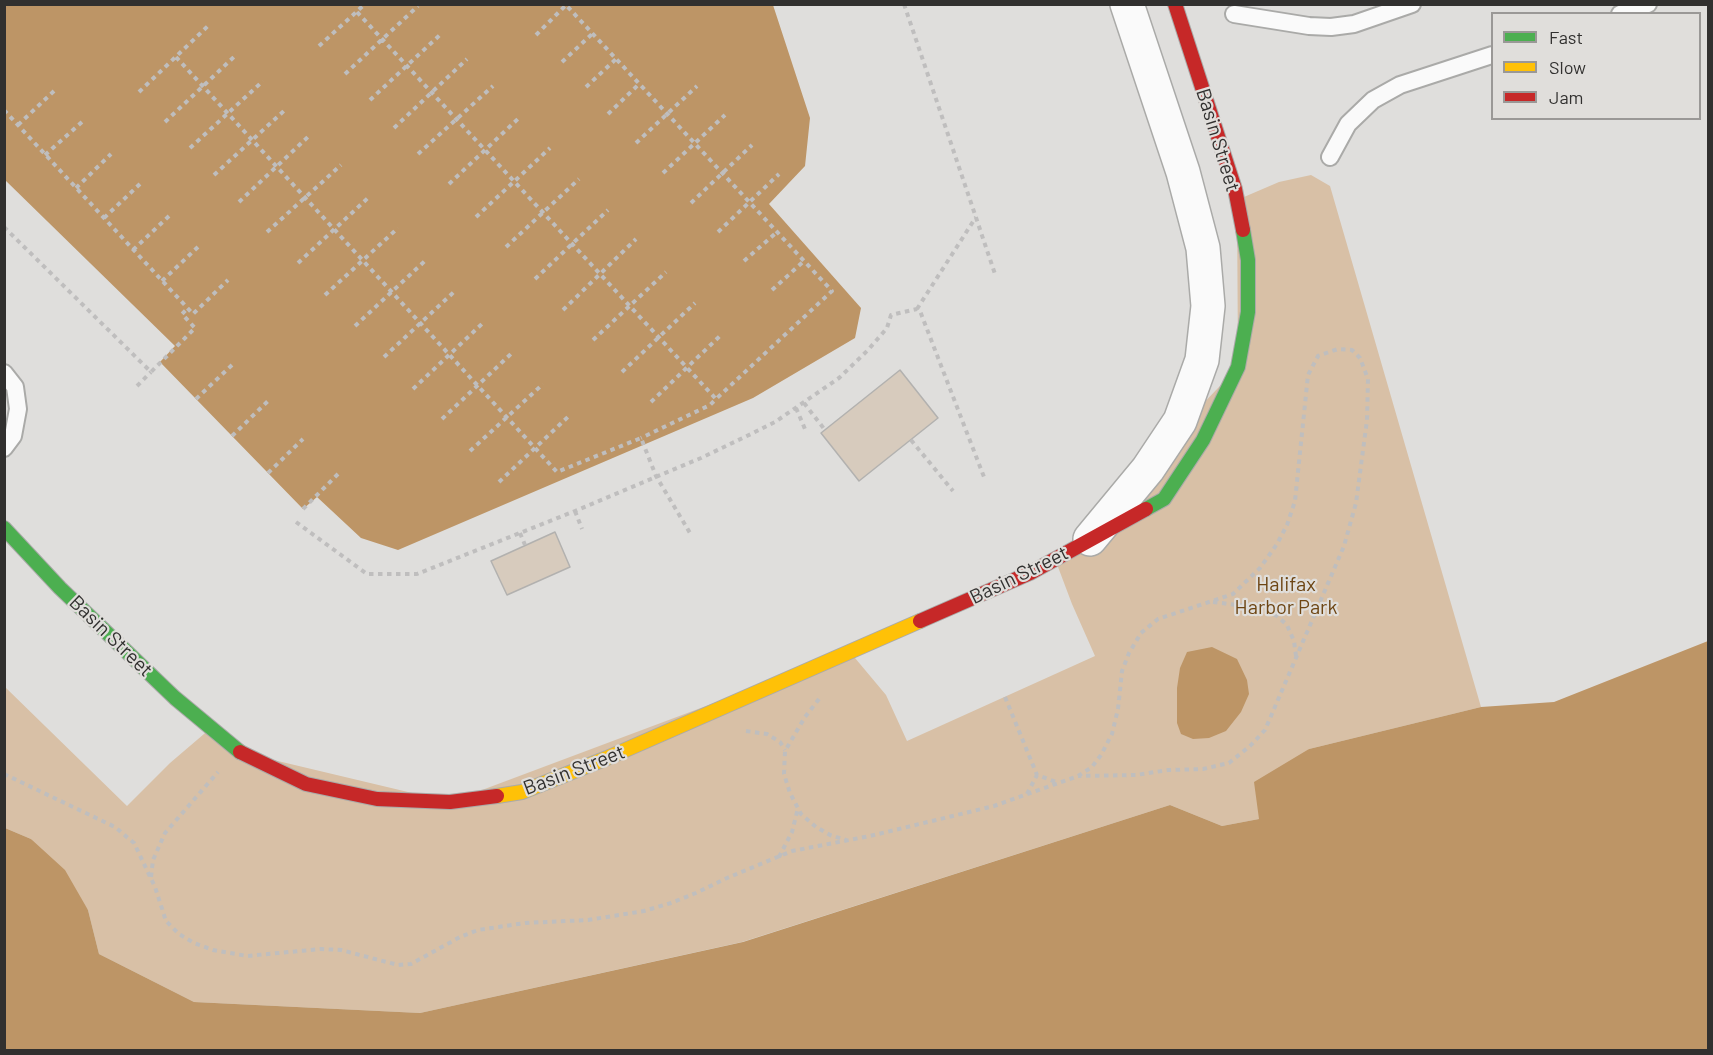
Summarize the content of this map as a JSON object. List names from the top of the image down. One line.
{"streets":{"street":["Basin Street"]},"parks":["Halifax Harbor Park"],"legend":["Fast","Slow","Jam"]}
